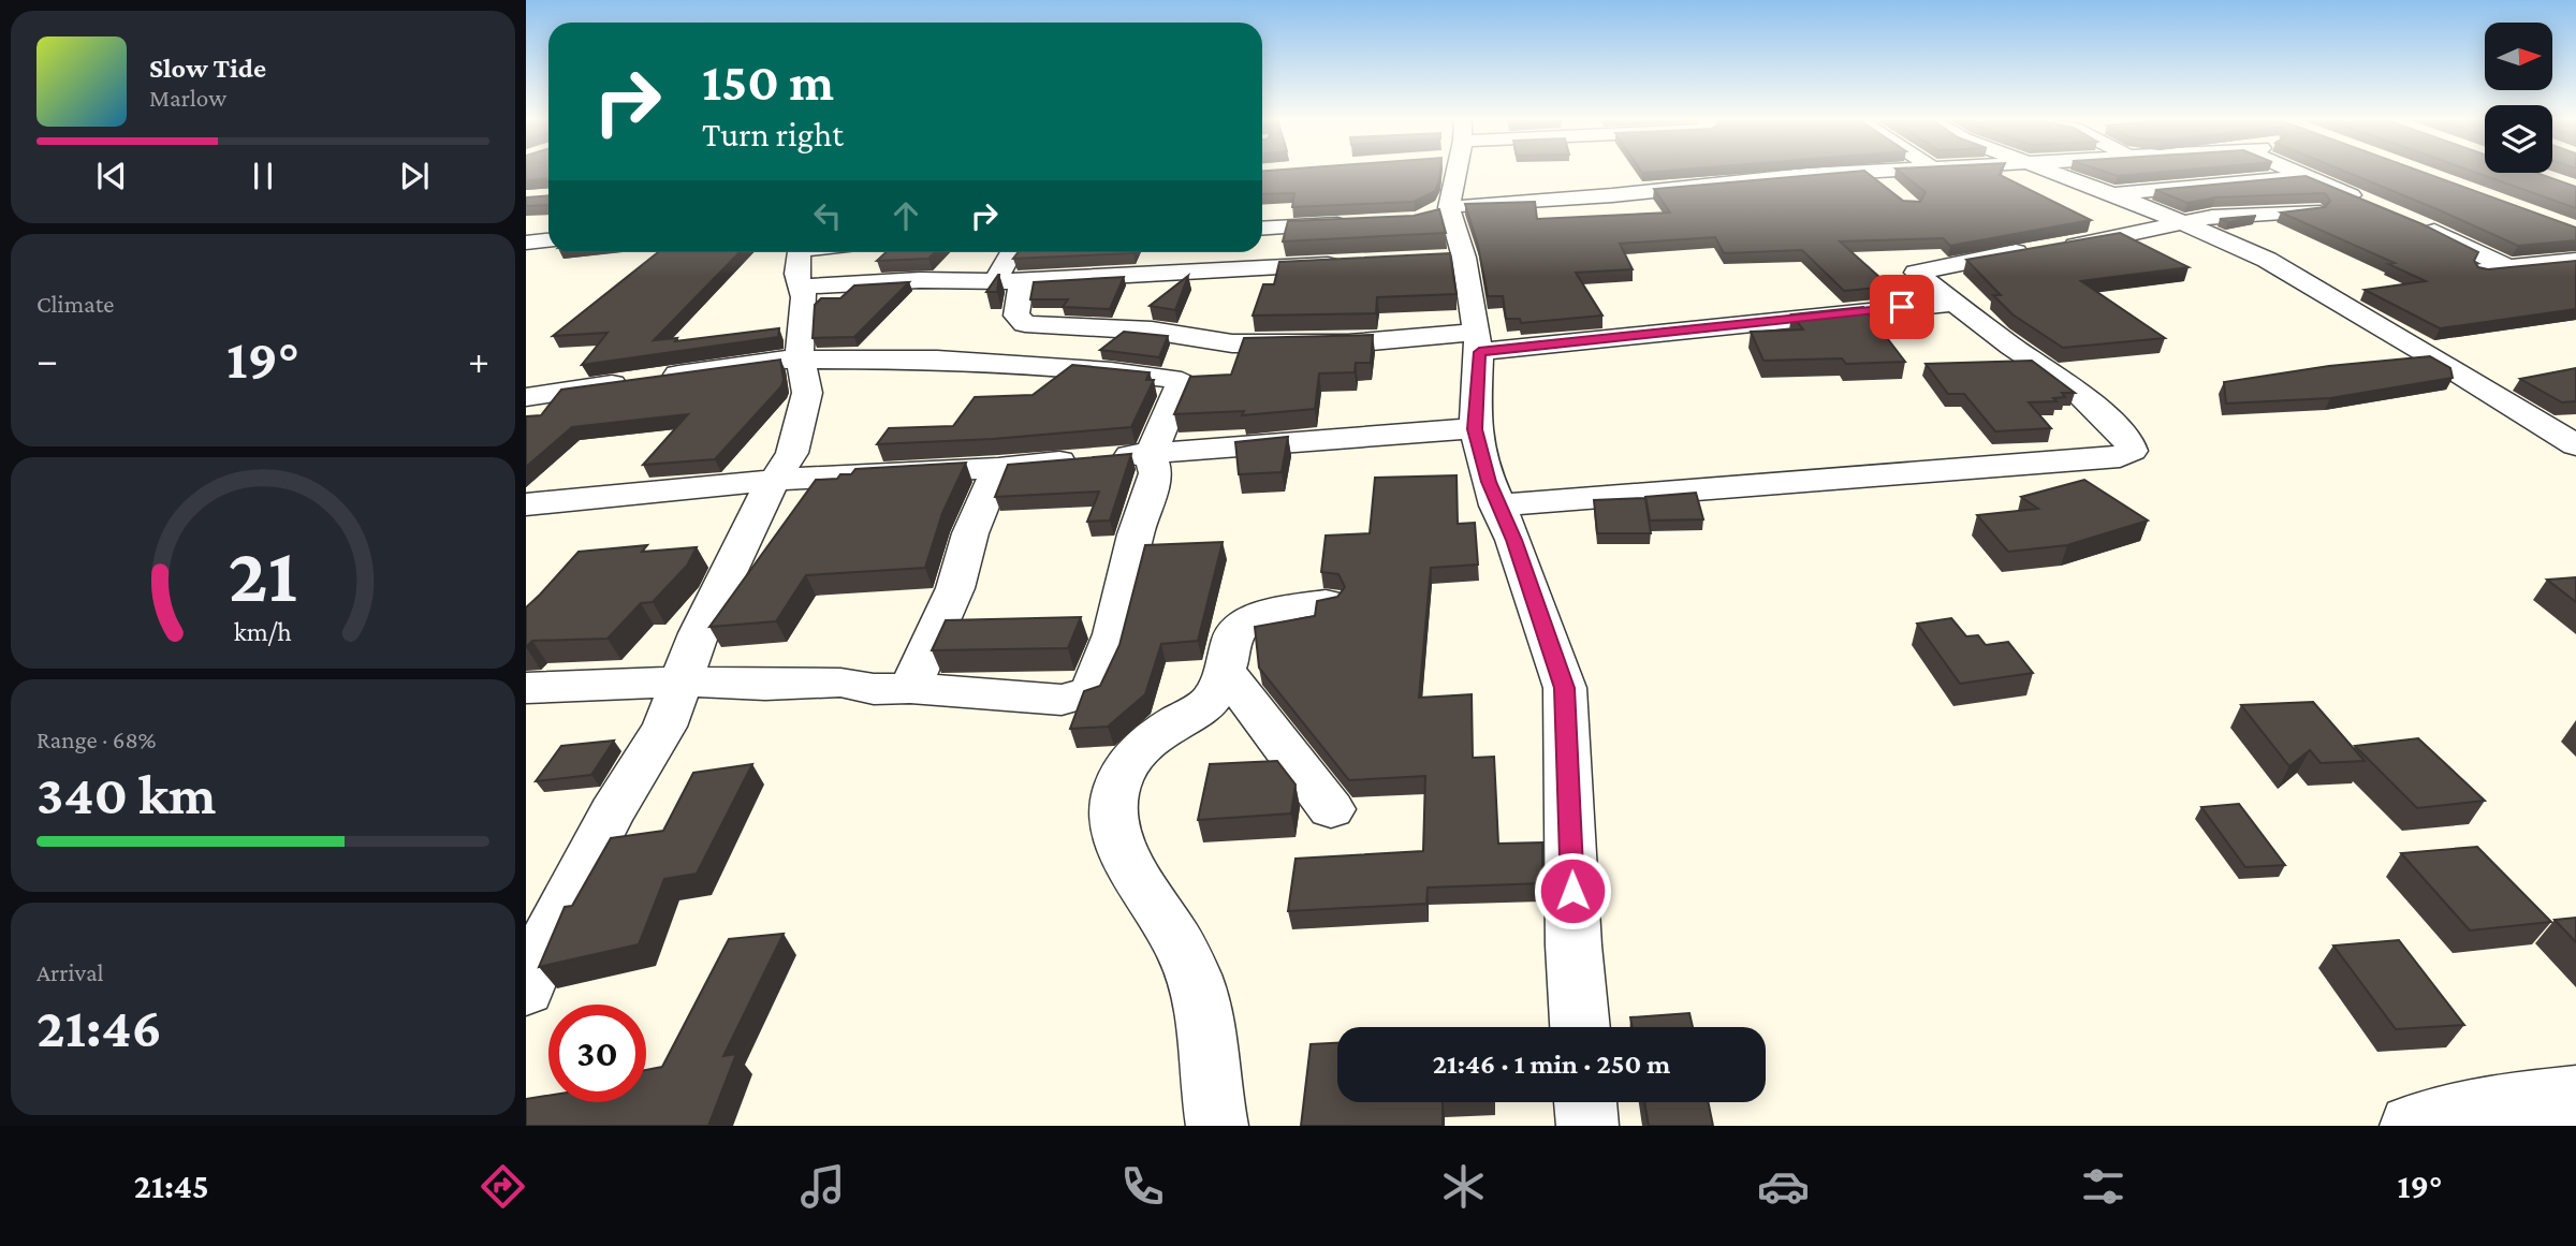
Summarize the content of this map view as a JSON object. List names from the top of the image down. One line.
{"north":"right","page":{"turn":["150 m","Turn right"],"song":["Slow Tide","Marlow"],"tile":["Climate",["Range · 68%","340 km"],["Arrival","21:46"]],"heat":["−","19°","+"],"limit":"30","trip":"21:46 · 1 min · 250 m","tabs":["21:45","19°"],"gauge":["21","km/h"]}}
